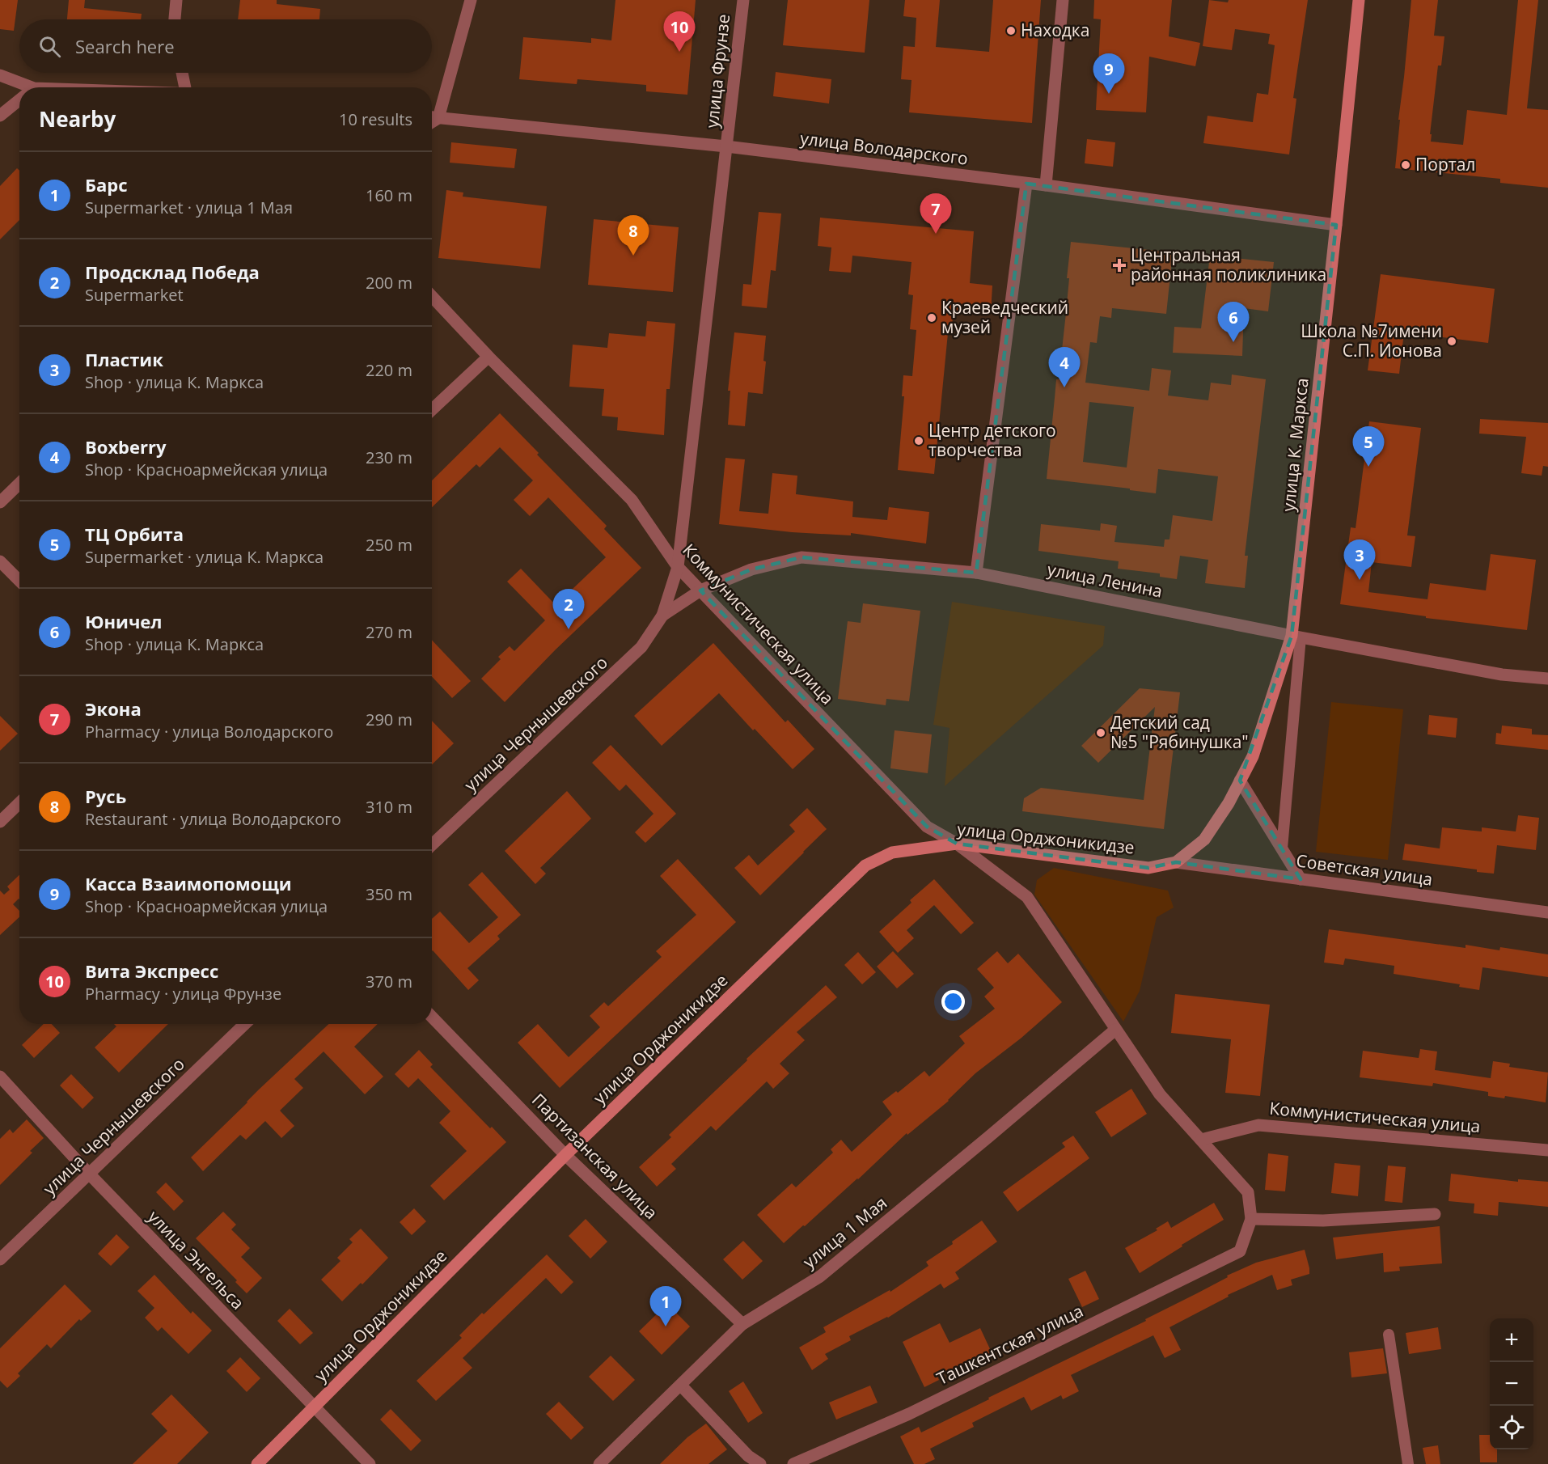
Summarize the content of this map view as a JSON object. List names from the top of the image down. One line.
{"streets":{"main road":["улица К. Маркса","улица Орджоникидзе"],"street":["улица Фрунзе","улица Володарского","улица Ленина","Коммунистическая улица","улица Чернышевского","Советская улица","Партизанская улица","улица 1 Мая","улица Энгельса","Ташкентская улица"]},"crossings":[["улица Фрунзе","улица Володарского"],["улица Фрунзе","улица Ленина"],["улица Фрунзе","Коммунистическая улица"],["улица Фрунзе","улица Чернышевского"],["улица Володарского","улица К. Маркса"],["улица К. Маркса","улица Ленина"],["улица К. Маркса","улица Орджоникидзе"],["улица К. Маркса","Советская улица"],["улица Ленина","Коммунистическая улица"],["улица Ленина","улица Чернышевского"],["Коммунистическая улица","улица Орджоникидзе"],["Коммунистическая улица","улица 1 Мая"],["Коммунистическая улица","Ташкентская улица"],["улица Чернышевского","улица Энгельса"],["улица Орджоникидзе","Советская улица"],["улица Орджоникидзе","Партизанская улица"],["улица Орджоникидзе","улица Энгельса"],["Партизанская улица","улица 1 Мая"]],"places":{"other":["Находка","Портал","Краеведческий музей","Школа №7имени С.П. Ионова","Центр детского творчества","Детский сад №5 \"Рябинушка\""],"health":["Центральная районная поликлиника"]},"page":{"pins":["10","9","7","8","6","4","5","3","2","1"],"search":"Search here","heading":["Nearby","10 results"],"list":[{"mark":"1","name":"Барс","note":"Supermarket · улица 1 Мая","value":"160 m"},{"mark":"2","name":"Продсклад Победа","note":"Supermarket","value":"200 m"},{"mark":"3","name":"Пластик","note":"Shop · улица К. Маркса","value":"220 m"},{"mark":"4","name":"Boxberry","note":"Shop · Красноармейская улица","value":"230 m"},{"mark":"5","name":"ТЦ Орбита","note":"Supermarket · улица К. Маркса","value":"250 m"},{"mark":"6","name":"Юничел","note":"Shop · улица К. Маркса","value":"270 m"},{"mark":"7","name":"Экона","note":"Pharmacy · улица Володарского","value":"290 m"},{"mark":"8","name":"Русь","note":"Restaurant · улица Володарского","value":"310 m"},{"mark":"9","name":"Касса Взаимопомощи","note":"Shop · Красноармейская улица","value":"350 m"},{"mark":"10","name":"Вита Экспресс","note":"Pharmacy · улица Фрунзе","value":"370 m"}],"map_buttons":["+","−"]}}
